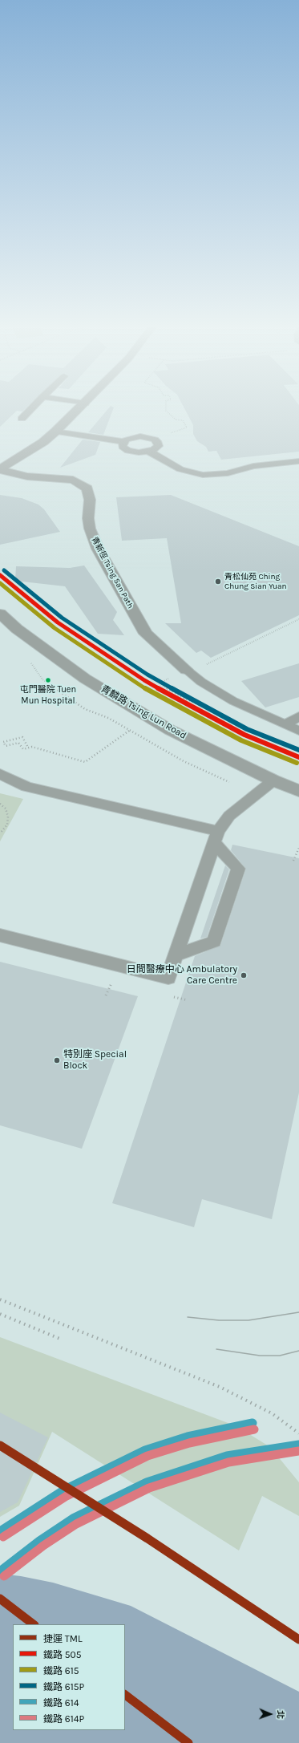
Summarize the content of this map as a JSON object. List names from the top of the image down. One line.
{"streets":{"street":["青新徑 Tsing San Path","青麟路 Tsing Lun Road"]},"places":["青松仙苑 Ching Chung Sian Yuan","屯門醫院 Tuen Mun Hospital","日間醫療中心 Ambulatory Care Centre","特別座 Special Block"],"lines":["rail line 615P","rail line 505","rail line 615","rail line 614","rail line 614P","metro line TML"],"legend":["捷運 TML","鐵路 505","鐵路 615","鐵路 615P","鐵路 614","鐵路 614P"],"north":"right"}
